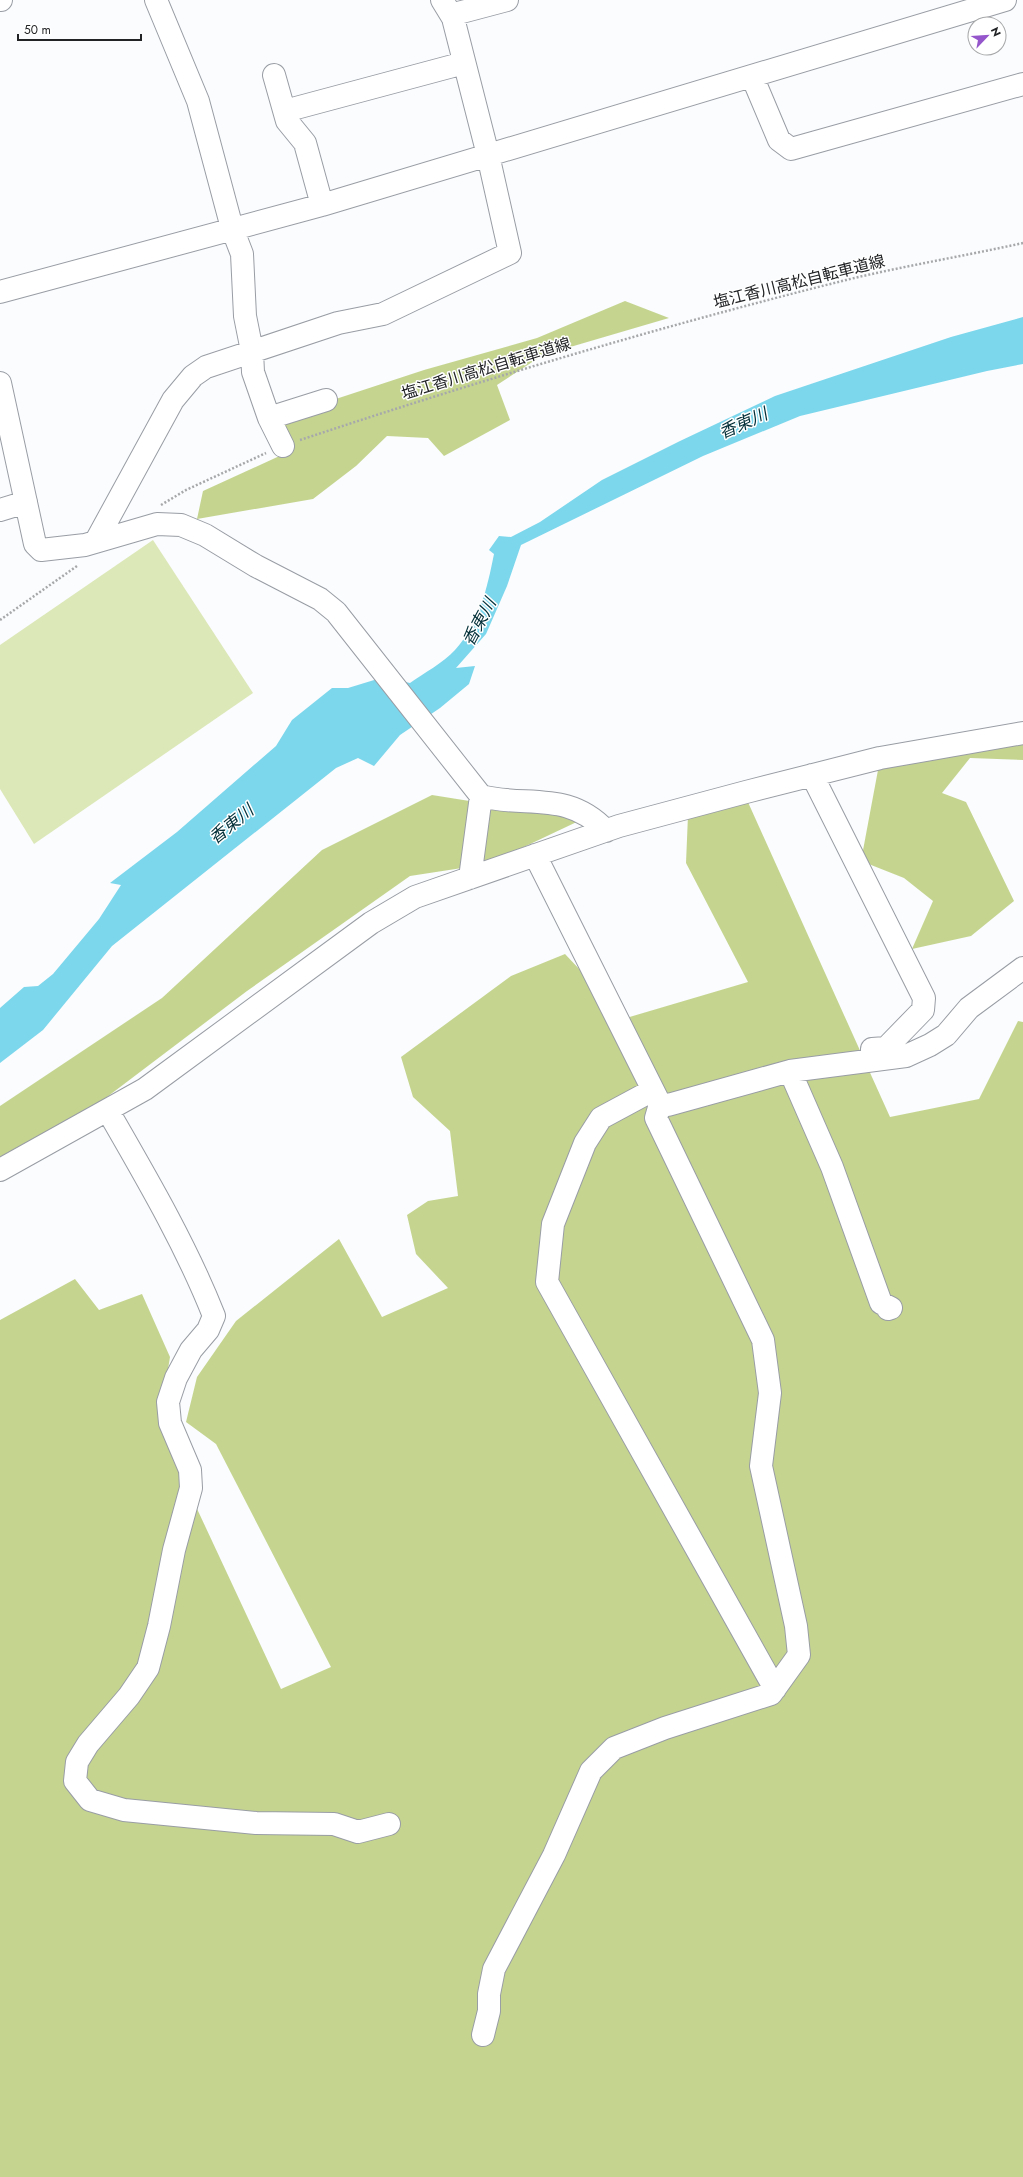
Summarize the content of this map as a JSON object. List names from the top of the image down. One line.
{"streets":{"path":["塩江香川高松自転車道線"]},"water":["香東川"],"scale_bar":"50 m","north":"top right"}
